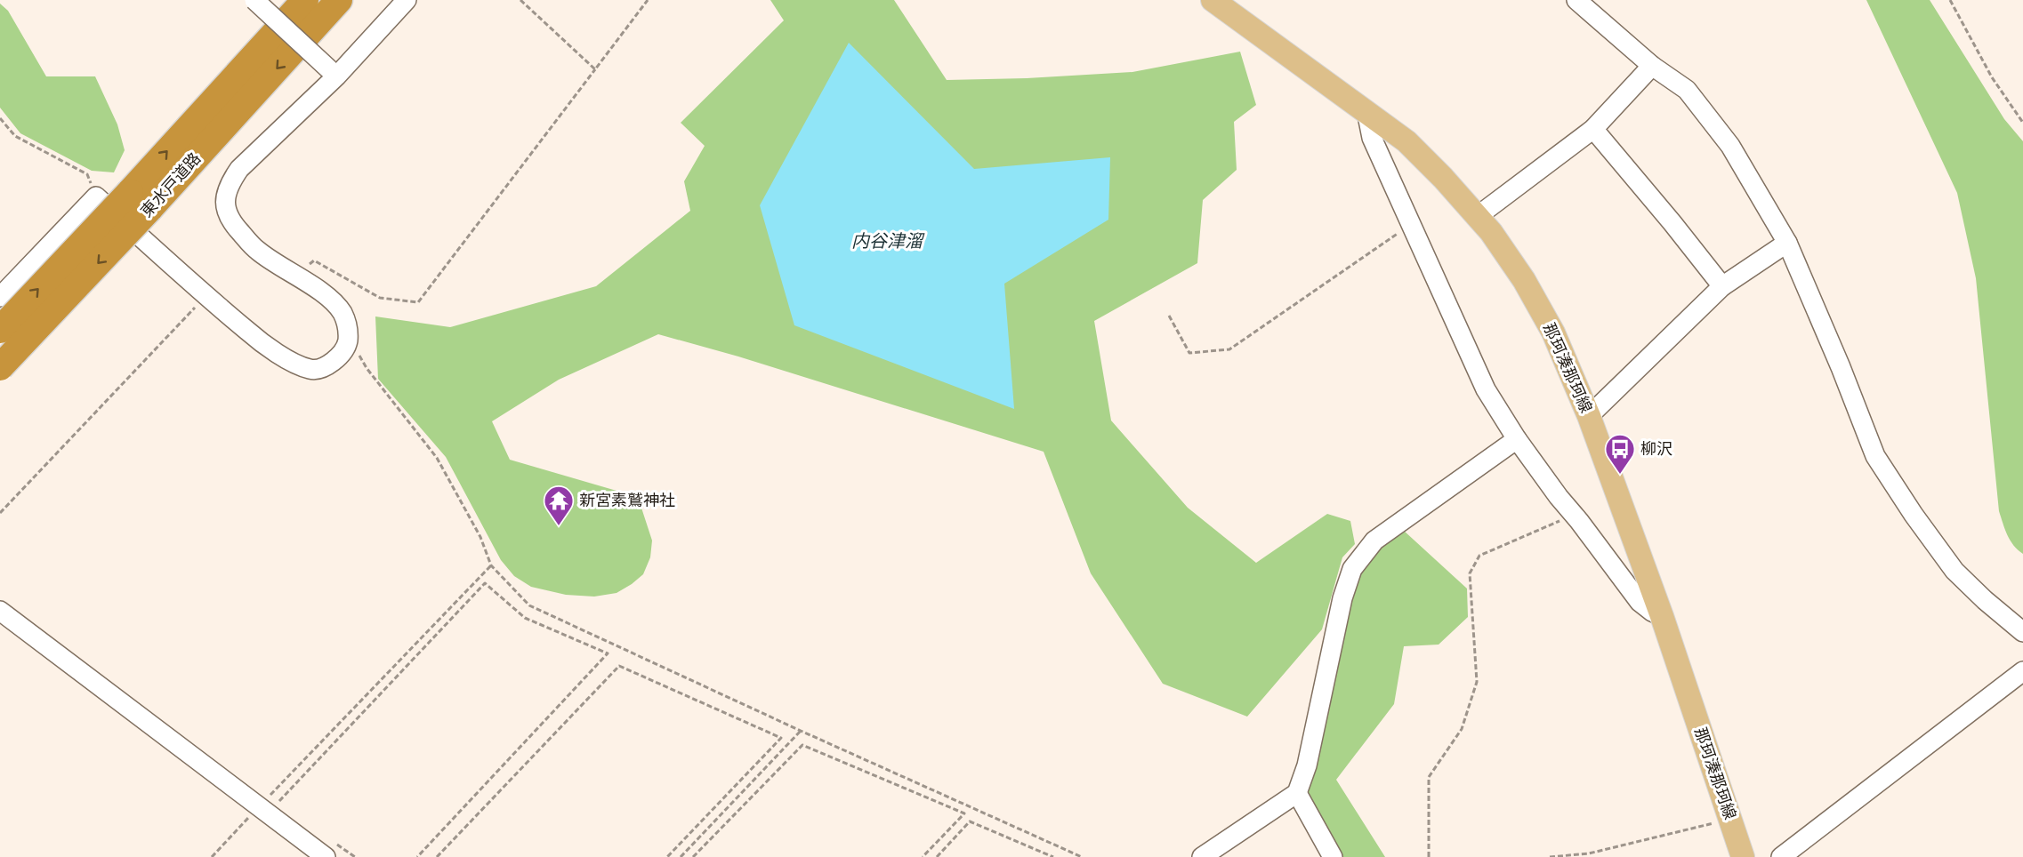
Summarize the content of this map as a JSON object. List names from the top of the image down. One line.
{"streets":{"highway":["東水戸道路"],"main road":["那珂湊那珂線"]},"water":["内谷津溜"],"places":{"bus stop":["柳沢"],"temple":["新宮素鷲神社"]}}
